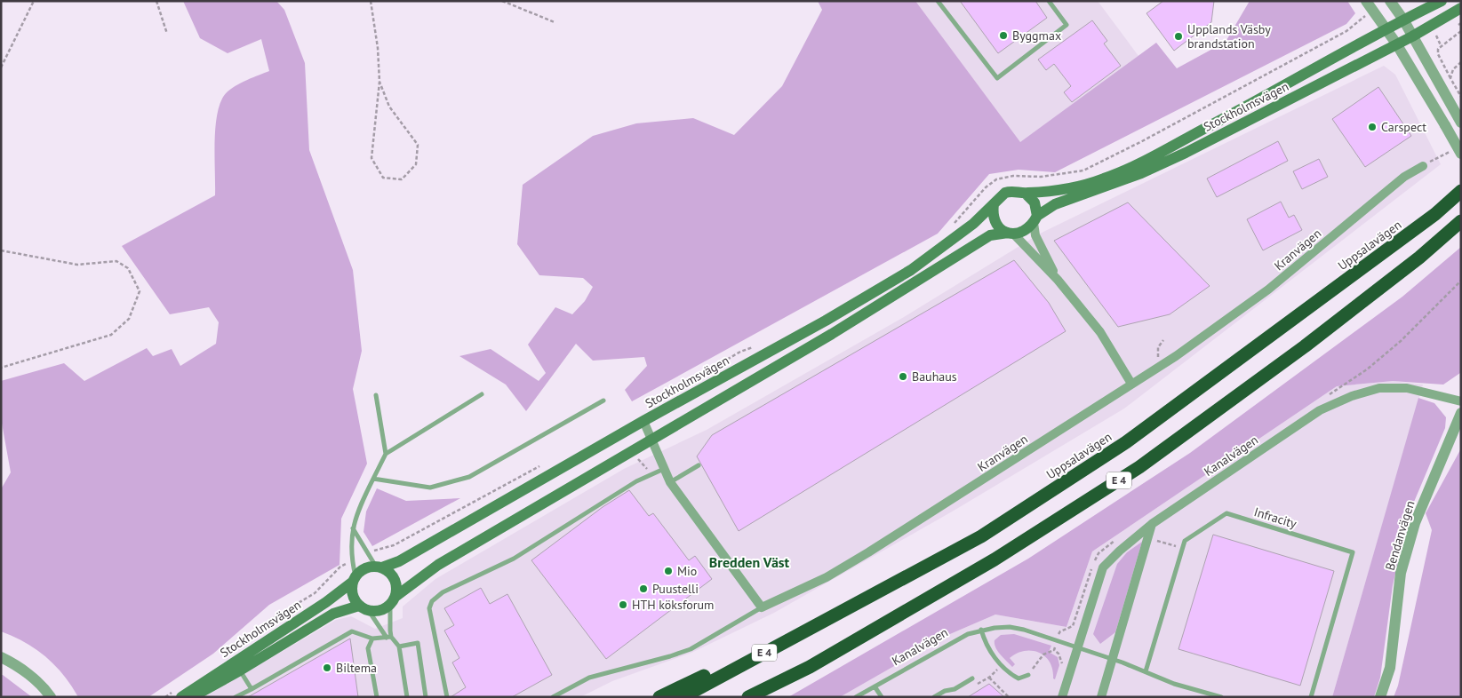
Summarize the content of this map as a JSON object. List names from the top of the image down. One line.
{"streets":{"highway":["Uppsalavägen","E 4"],"main road":["Stockholmsvägen"],"street":["Kranvägen","Kanalvägen","Bendanvägen"],"lane":["Infracity"]},"crossings":[["Kanalvägen","Infracity"]],"districts":["Bredden Väst"],"places":["Byggmax","Upplands Väsby brandstation","Carspect","Bauhaus","Mio","Puustelli","HTH köksforum","Biltema"]}
